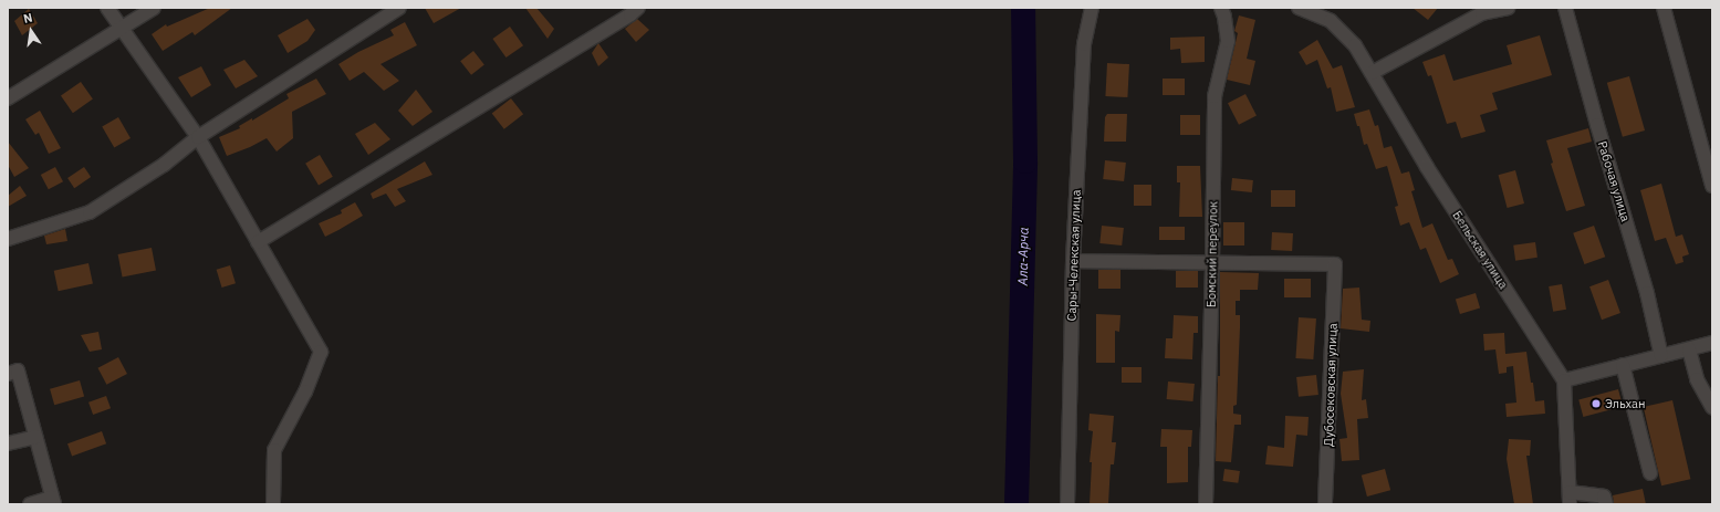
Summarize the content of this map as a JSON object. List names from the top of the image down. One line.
{"streets":{"street":["Рабочая улица","Бельская улица","Бомский переулок","Сары-Челекская улица","Дубосековская улица"]},"crossings":[["Бомский переулок","Дубосековская улица"]],"water":["Ала-Арча"],"places":["Эльхан"],"north":"top"}
